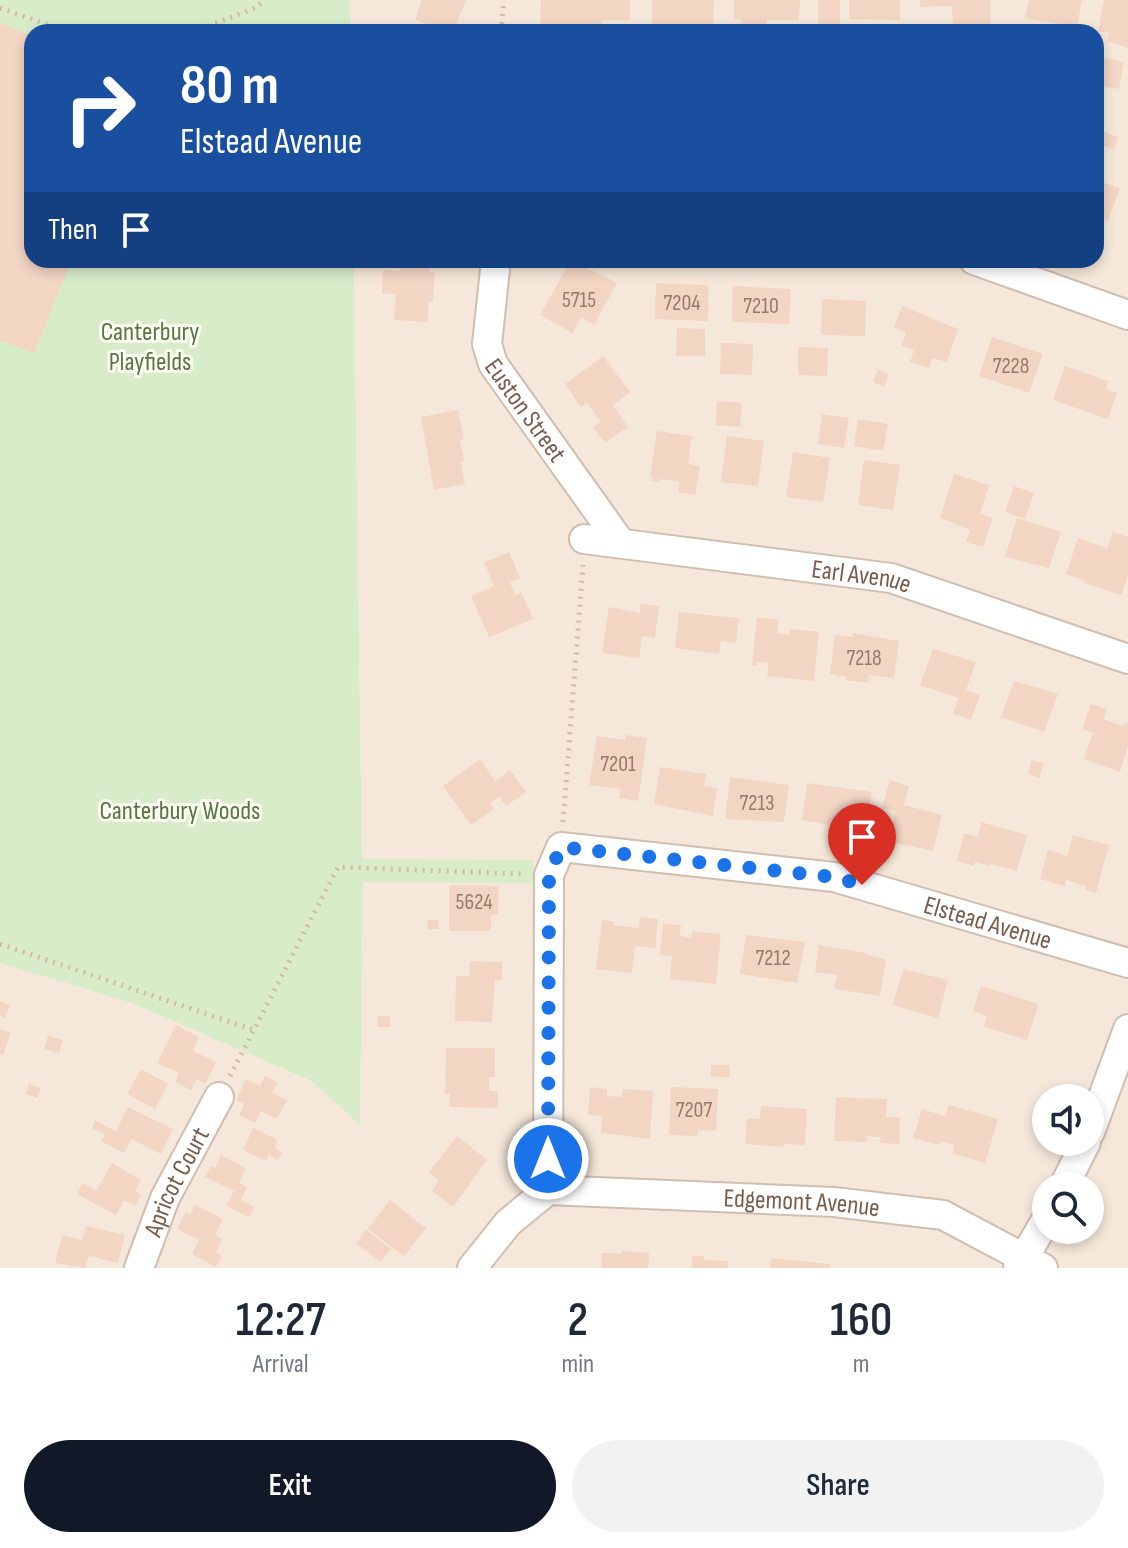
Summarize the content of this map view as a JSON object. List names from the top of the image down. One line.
{"streets":{"street":["Euston Street","Earl Avenue","Elstead Avenue","Apricot Court","Edgemont Avenue"]},"crossings":[["Euston Street","Earl Avenue"]],"parks":["Canterbury Playfields","Canterbury Woods"],"house_numbers":["5715","7204","7210","7228","7218","7201","7213","5624","7212","7207"],"page":{"turn":["80 m","Elstead Avenue"],"then":"Then","eta":["12:27","Arrival","2","min","160","m"],"buttons":["Exit","Share"]}}
